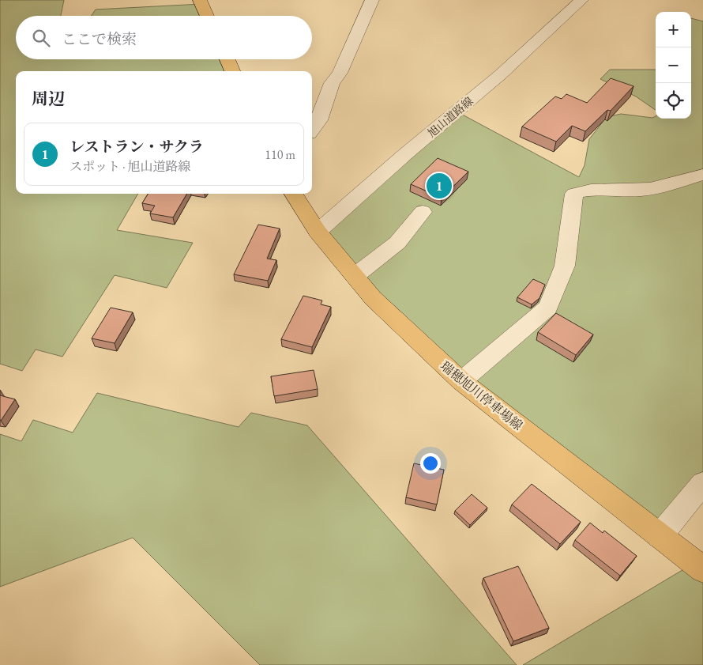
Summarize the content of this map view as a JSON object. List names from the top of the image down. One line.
{"streets":{"main road":["瑞穂旭川停車場線"],"street":["旭山道路線"]},"crossings":[["旭山道路線","瑞穂旭川停車場線"]],"page":{"map_buttons":["+","−"],"search":"ここで検索","heading":"周辺","list":[{"mark":"1","name":"レストラン・サクラ","note":"スポット · 旭山道路線","value":"110 m"}],"pins":"1"}}
